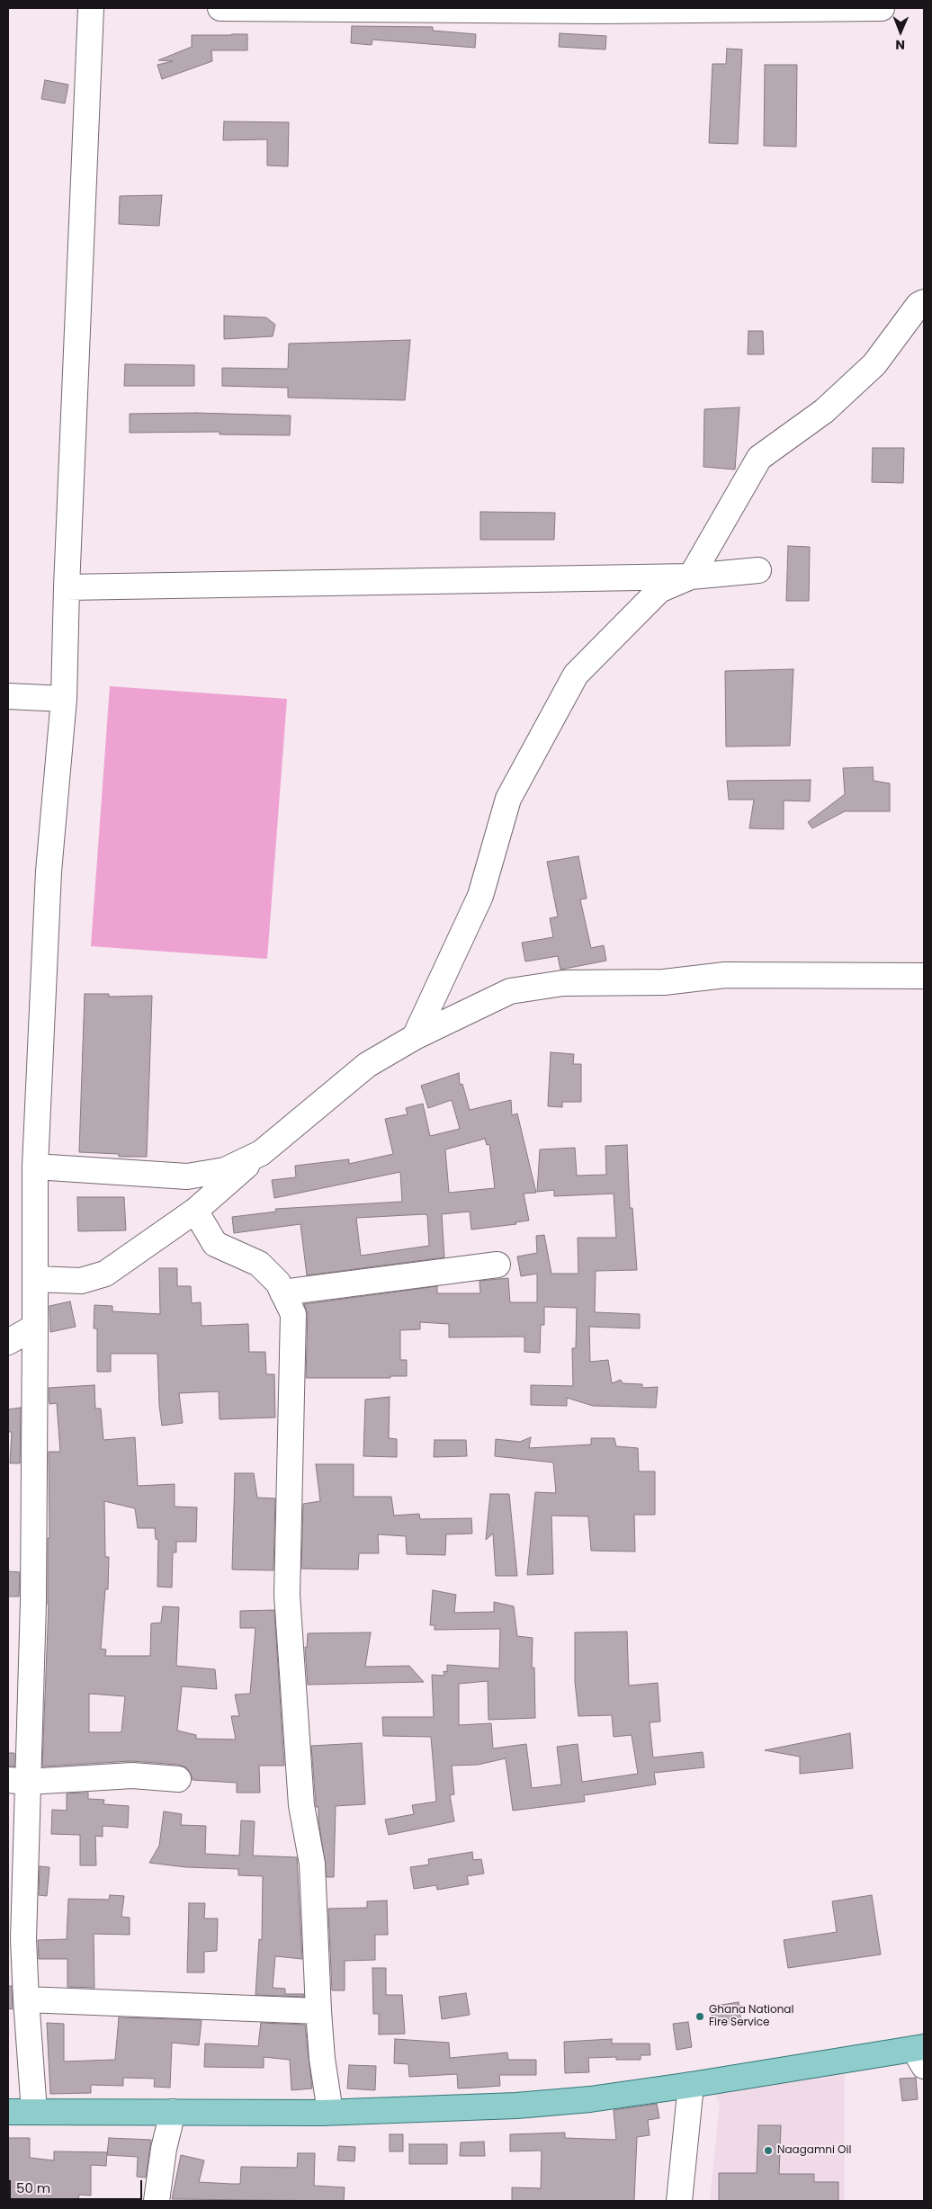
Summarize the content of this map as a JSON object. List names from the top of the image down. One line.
{"places":["Ghana National Fire Service","Naagamni Oil"],"scale_bar":"50 m","north":"bottom"}
